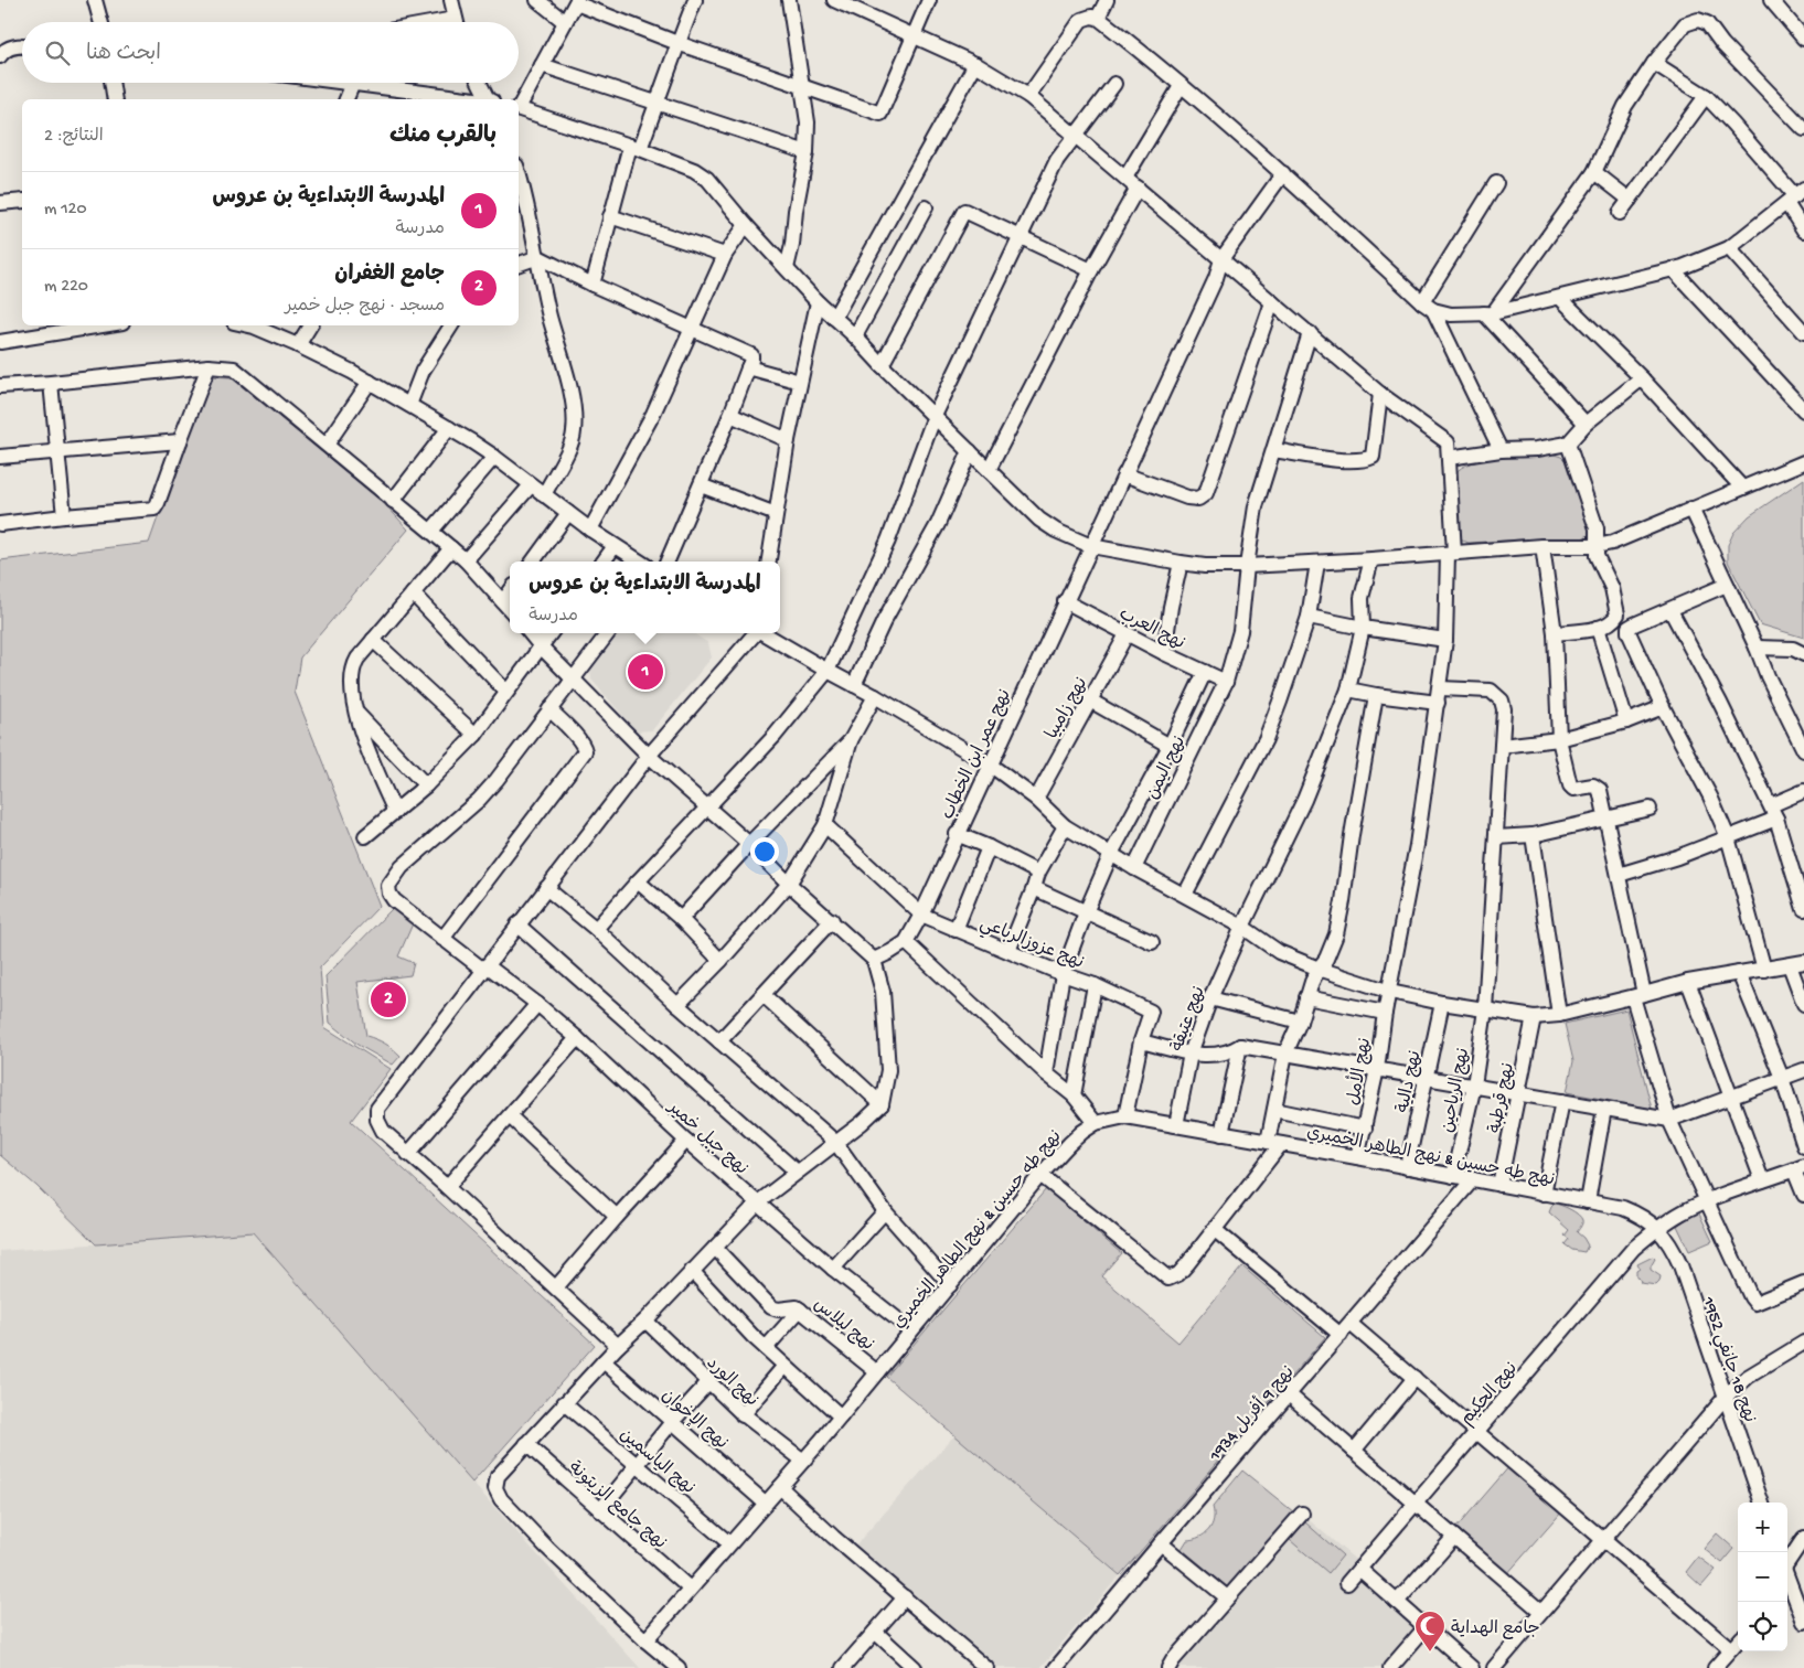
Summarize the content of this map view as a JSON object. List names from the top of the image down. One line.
{"streets":{"street":["نهج العرب","نهج زامبيا","نهج عمر ابن الخطاب","نهج اليمن","نهج عزوزالرباعي","نهج عتيقة","نهج الأمل","نهج دالية","نهج الرياحين","نهج قرطبة","نهج جبل خمير","نهج طه حسين & نهج الطاهر الخميري","نهج ليلاس","نهج 18 جانفي 1952","نهج الورد","نهج الحكيم","نهج 9 أفريل 1934","نهج الإخوان","نهج الياسمين","نهج جامع الزيتونة"]},"crossings":[["نهج العرب","نهج زامبيا"],["نهج العرب","نهج عمر ابن الخطاب"],["نهج العرب","نهج اليمن"],["نهج عمر ابن الخطاب","نهج عزوزالرباعي"],["نهج عزوزالرباعي","نهج طه حسين & نهج الطاهر الخميري"],["نهج عتيقة","نهج طه حسين & نهج الطاهر الخميري"],["نهج الأمل","نهج الرياحين"],["نهج الأمل","نهج طه حسين & نهج الطاهر الخميري"],["نهج دالية","نهج طه حسين & نهج الطاهر الخميري"],["نهج الرياحين","نهج طه حسين & نهج الطاهر الخميري"],["نهج قرطبة","نهج طه حسين & نهج الطاهر الخميري"],["نهج جبل خمير","نهج طه حسين & نهج الطاهر الخميري"],["نهج طه حسين & نهج الطاهر الخميري","نهج ليلاس"],["نهج طه حسين & نهج الطاهر الخميري","نهج 18 جانفي 1952"],["نهج طه حسين & نهج الطاهر الخميري","نهج الورد"],["نهج طه حسين & نهج الطاهر الخميري","نهج الحكيم"],["نهج طه حسين & نهج الطاهر الخميري","نهج 9 أفريل 1934"],["نهج طه حسين & نهج الطاهر الخميري","نهج الإخوان"],["نهج طه حسين & نهج الطاهر الخميري","نهج الياسمين"],["نهج طه حسين & نهج الطاهر الخميري","نهج جامع الزيتونة"],["نهج 18 جانفي 1952","نهج الحكيم"]],"places":{"mosque":["جامع الهداية"]},"page":{"search":"ابحث هنا","heading":["بالقرب منك","النتائج: 2"],"list":[{"mark":"1","name":"المدرسة الابتداءية بن عروس","note":"مدرسة","value":"120 m"},{"mark":"2","name":"جامع الغفران","note":"مسجد · نهج جبل خمير","value":"220 m"}],"popup":["المدرسة الابتداءية بن عروس","مدرسة"],"pins":["1","2"],"map_buttons":["+","−"]}}
